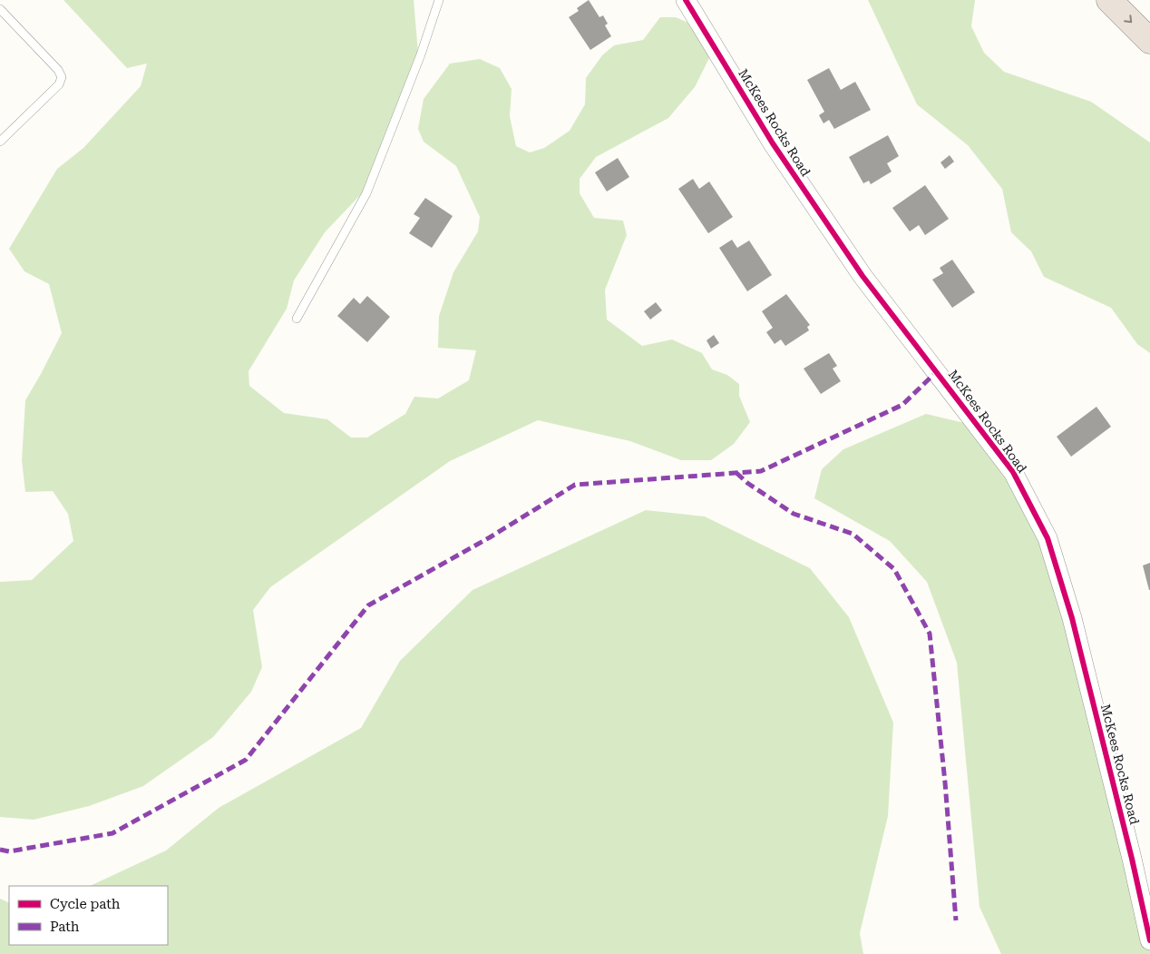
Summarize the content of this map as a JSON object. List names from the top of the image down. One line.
{"streets":{"street":["McKees Rocks Road"]},"legend":["Cycle path","Path"]}
